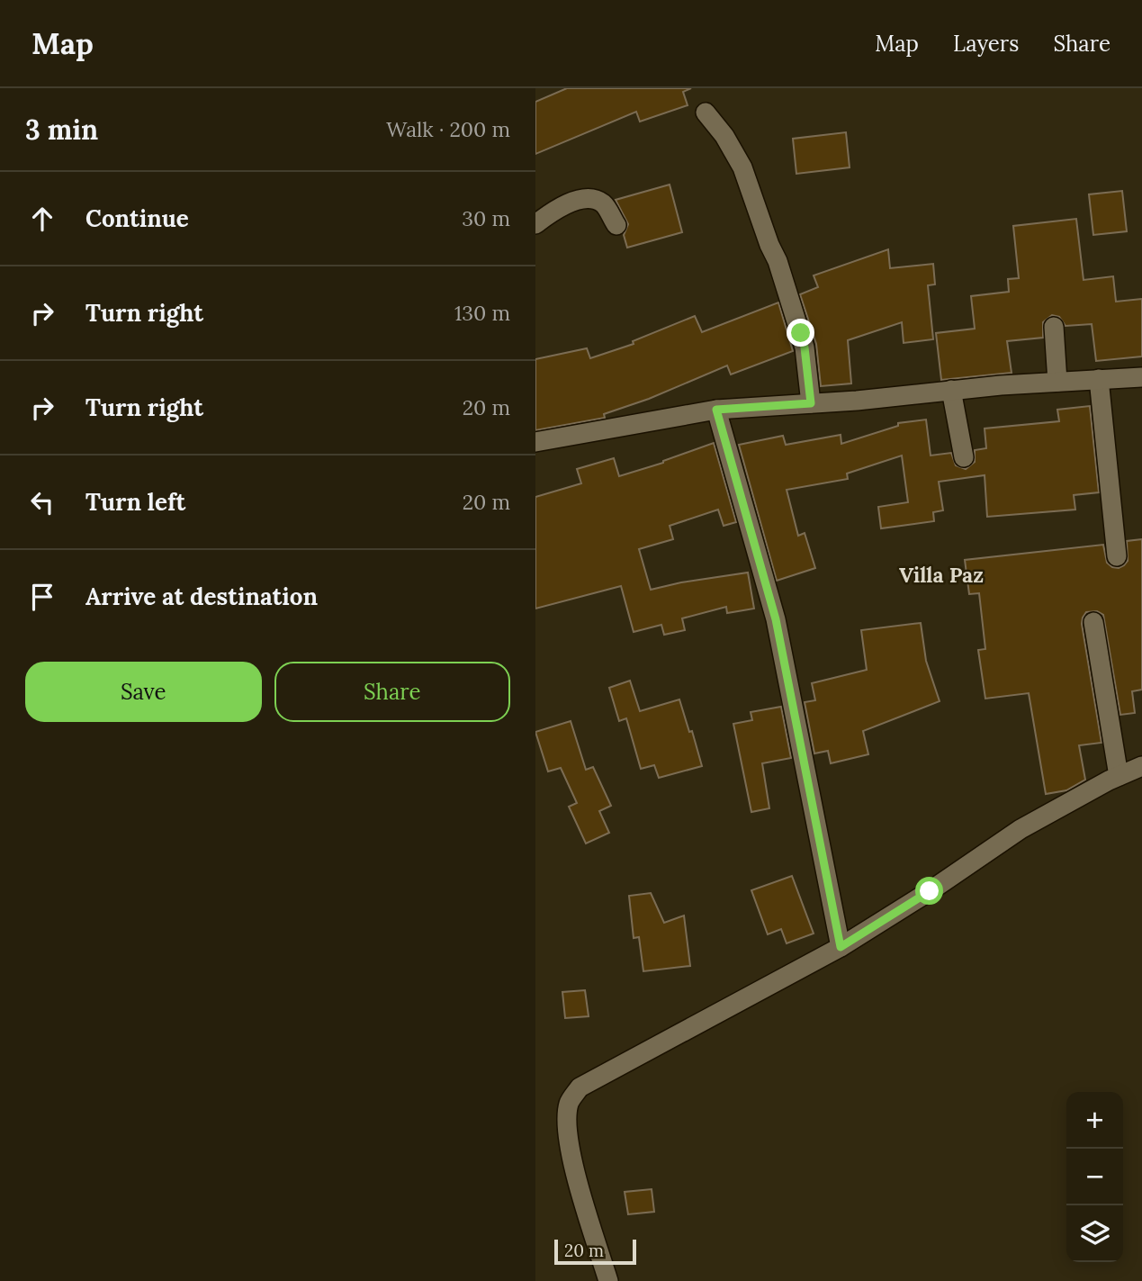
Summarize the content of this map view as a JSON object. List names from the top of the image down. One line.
{"districts":["Villa Paz"],"scale_bar":"20 m","page":{"header":"Map","nav":["Map","Layers","Share"],"heading":["3 min","Walk · 200 m"],"list":[["Continue","30 m"],["Turn right","130 m"],["Turn right","20 m"],["Turn left","20 m"],"Arrive at destination"],"buttons":["Save","Share"],"map_buttons":["+","−"],"scale":"20 m"}}
